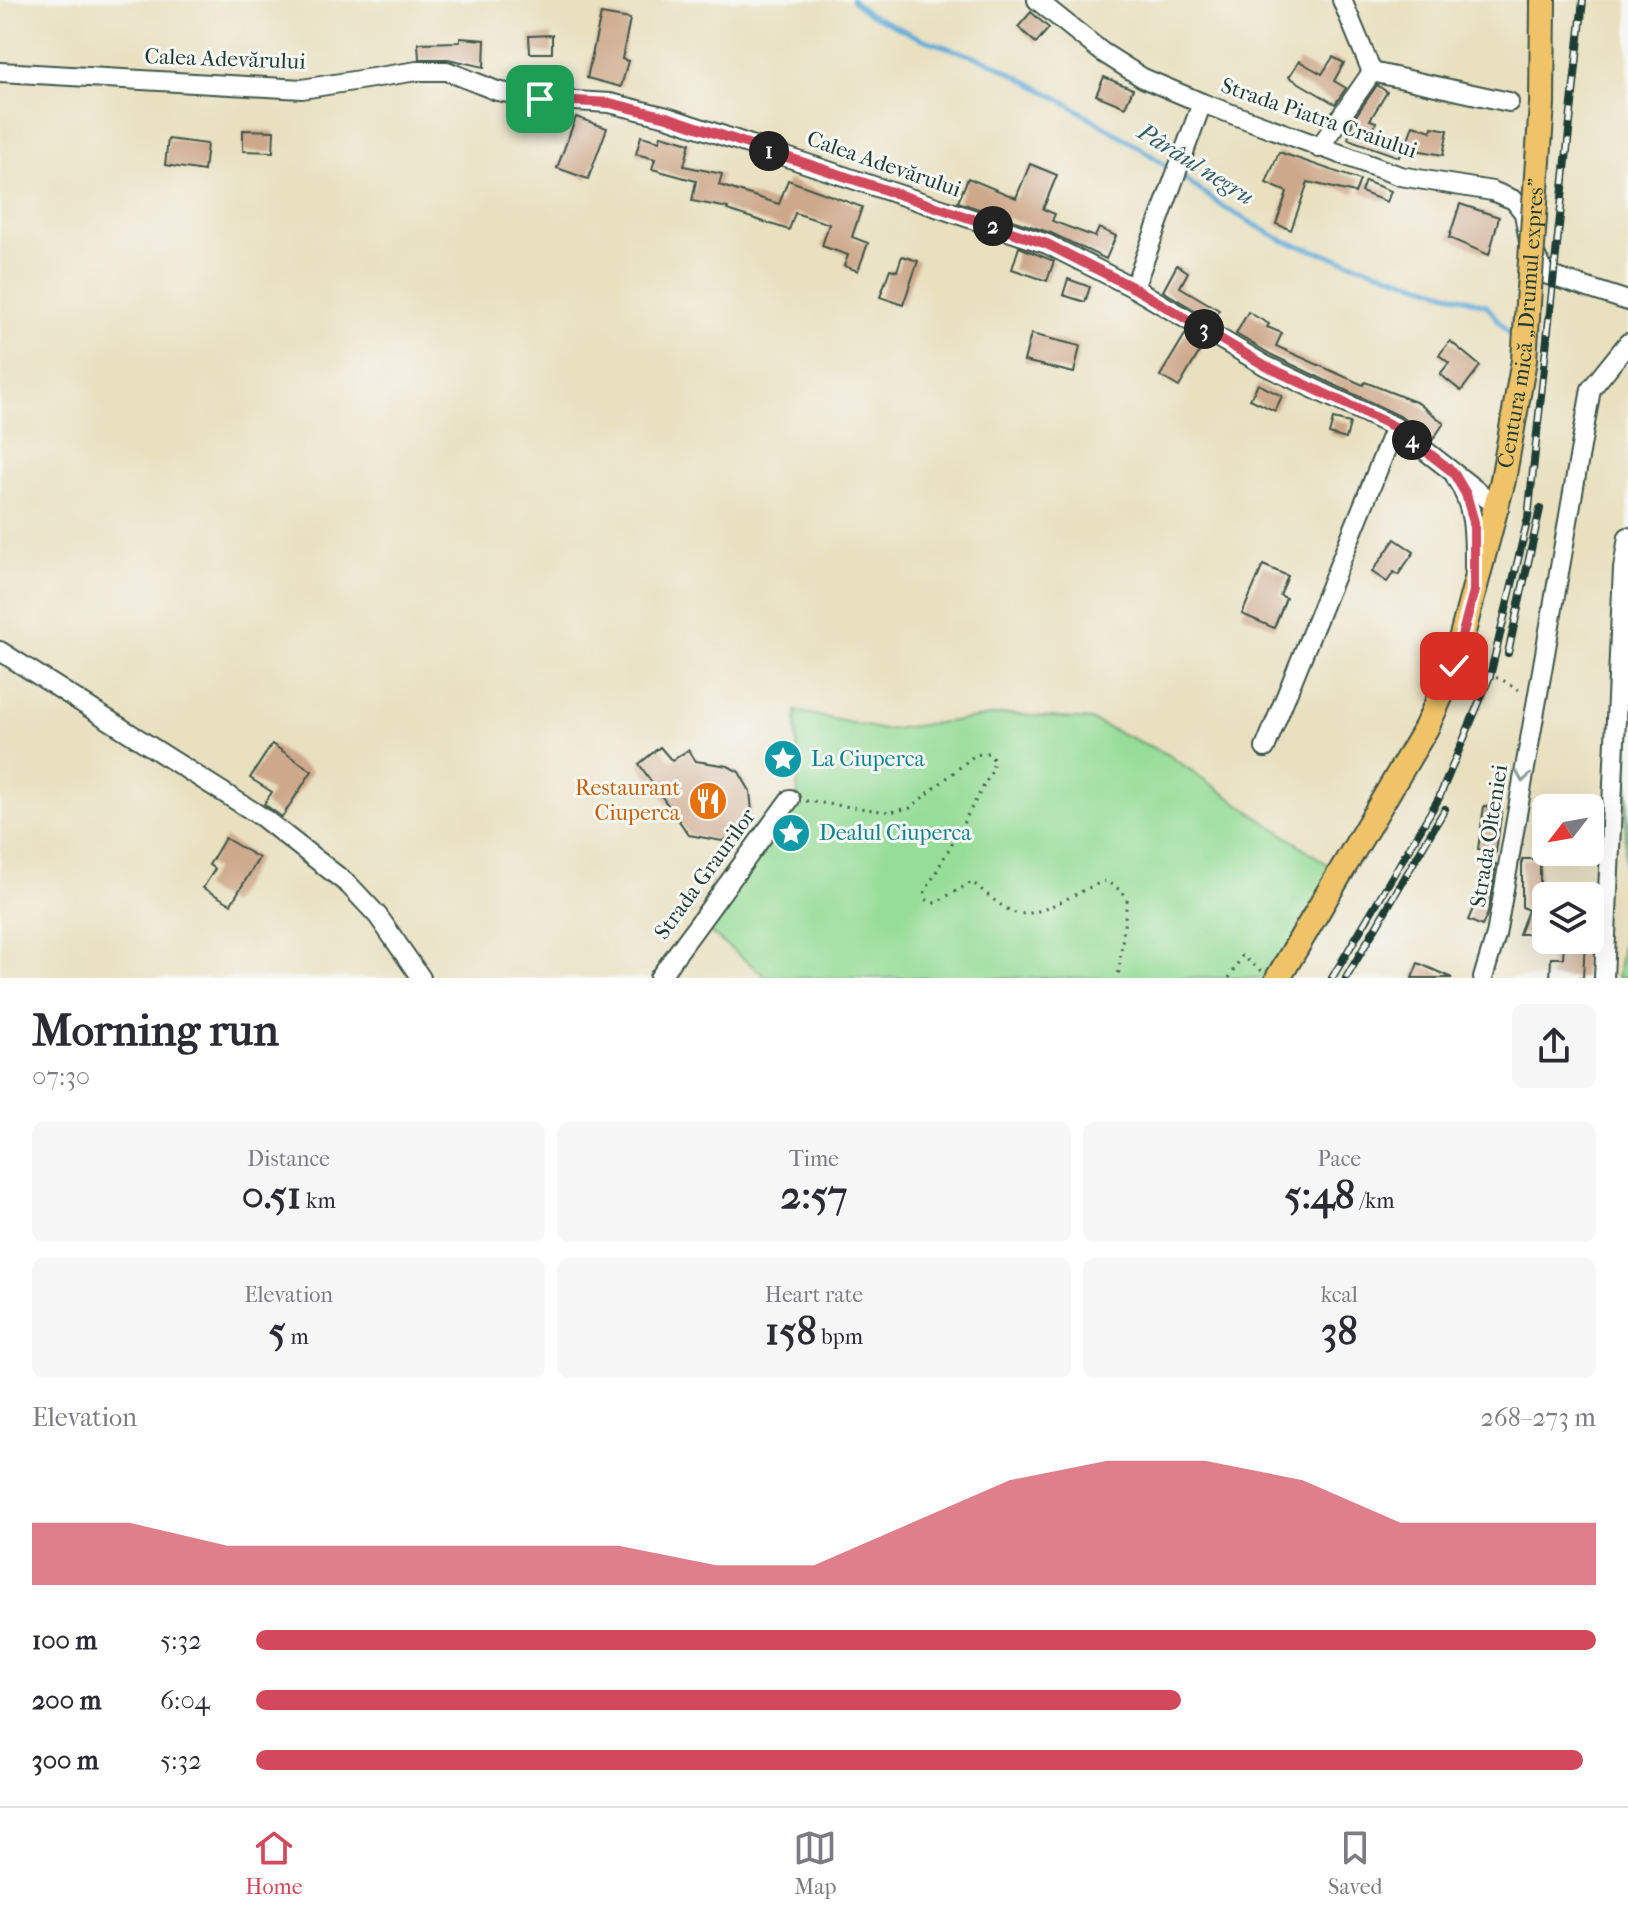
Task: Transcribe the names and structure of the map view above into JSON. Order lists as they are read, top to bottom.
{
  "streets": {
    "main road": ["Centura mică „Drumul expres”"],
    "street": [
      "Calea Adevărului",
      "Strada Piatra Craiului",
      "Strada Olteniei",
      "Strada Graurilor"
    ]
  },
  "crossings": [
    ["Calea Adevărului", "Centura mică „Drumul expres”"]
  ],
  "water": ["Pârâul negru"],
  "places": {
    "place": ["La Ciuperca", "Dealul Ciuperca"],
    "restaurant": ["Restaurant Ciuperca"]
  },
  "north": "bottom left",
  "page": {
    "pins": [
      "1",
      "2",
      "3",
      "4"
    ],
    "heading": ["Morning run", "07:30"],
    "stats": [
      ["Distance", "0.51 km"],
      ["Time", "2:57"],
      ["Pace", "5:48 /km"],
      ["Elevation", "5 m"],
      ["Heart rate", "158 bpm"],
      ["kcal", "38"]
    ],
    "chart": ["Elevation", "268–273 m"],
    "list": [
      {
        "name": "100 m",
        "note": "5:32"
      },
      {
        "name": "200 m",
        "note": "6:04"
      },
      {
        "name": "300 m",
        "note": "5:32"
      }
    ],
    "tabs": ["Home", "Map", "Saved"]
  }
}
